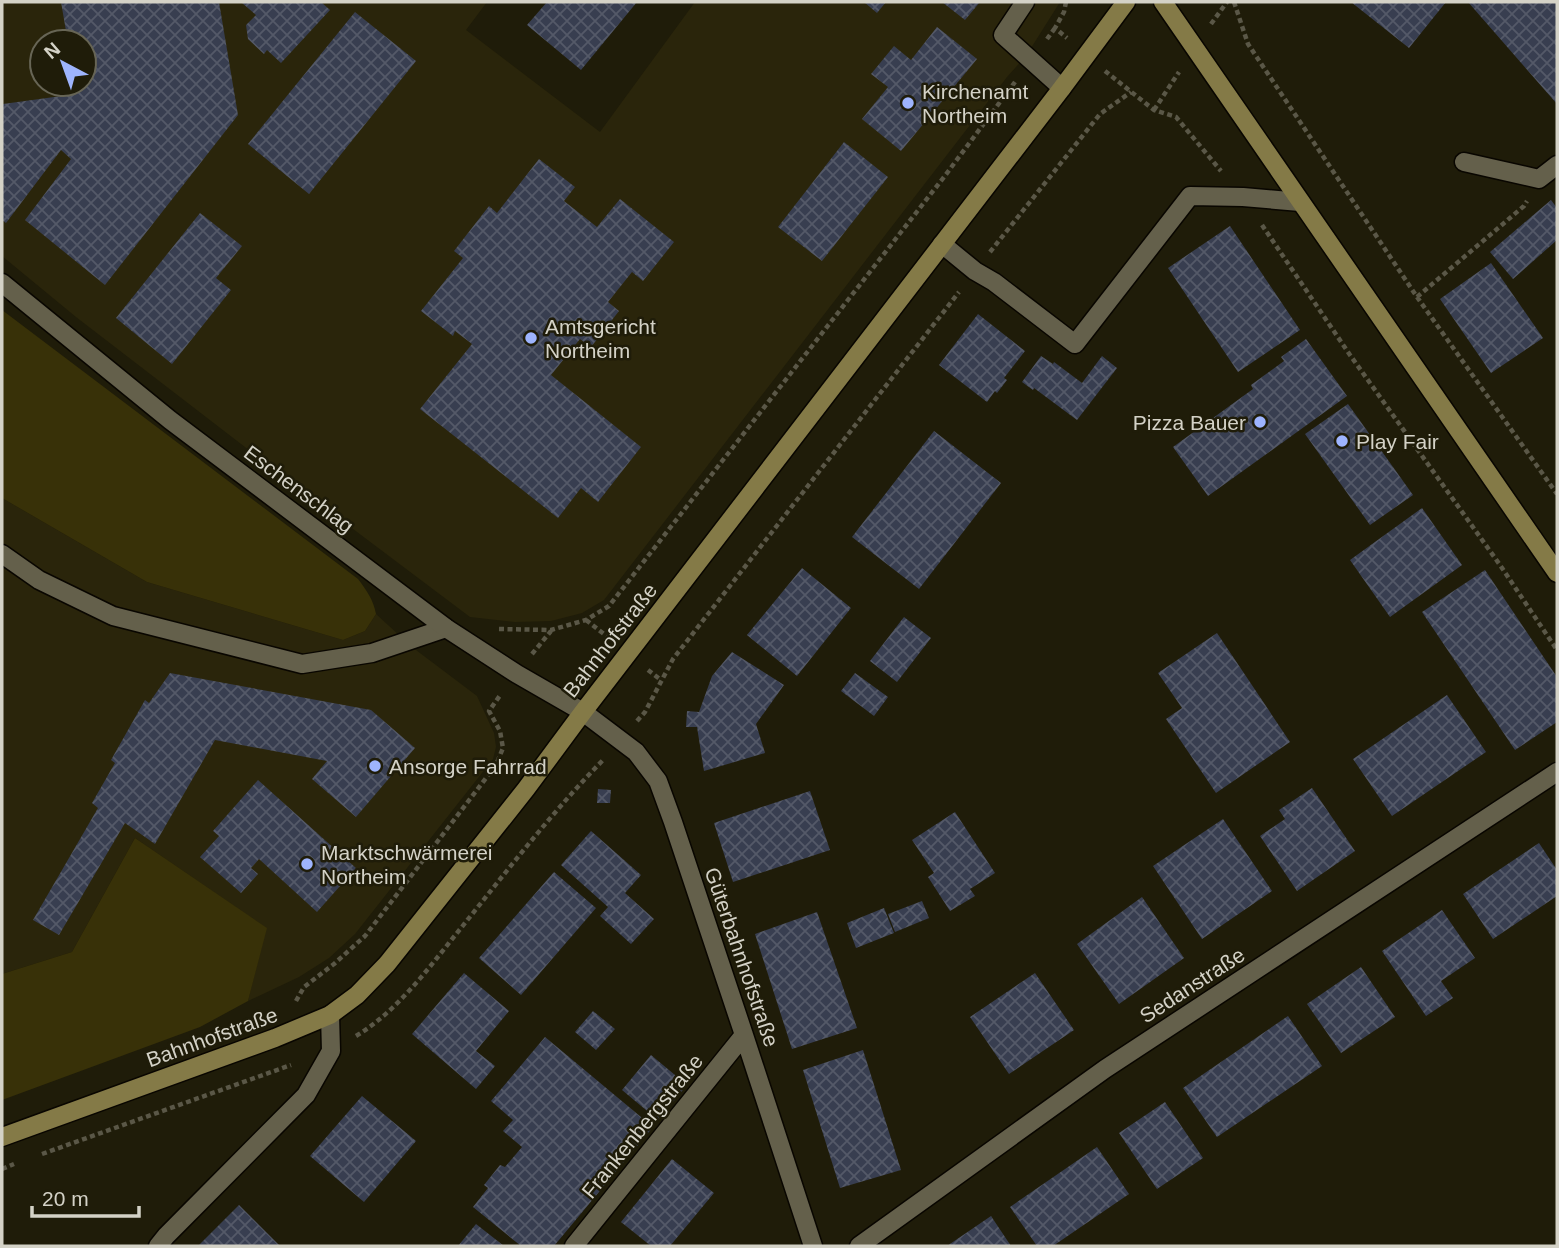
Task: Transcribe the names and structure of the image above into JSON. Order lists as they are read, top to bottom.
{
  "streets": {
    "main road": ["Bahnhofstraße"],
    "street": [
      "Eschenschlag",
      "Güterbahnhofstraße",
      "Sedanstraße",
      "Frankenbergstraße"
    ]
  },
  "crossings": [
    ["Eschenschlag", "Bahnhofstraße"],
    ["Eschenschlag", "Güterbahnhofstraße"],
    ["Bahnhofstraße", "Güterbahnhofstraße"],
    ["Güterbahnhofstraße", "Frankenbergstraße"]
  ],
  "places": [
    "Kirchenamt Northeim",
    "Amtsgericht Northeim",
    "Pizza Bauer",
    "Play Fair",
    "Ansorge Fahrrad",
    "Marktschwärmerei Northeim"
  ],
  "scale_bar": "20 m",
  "north": "top left"
}
